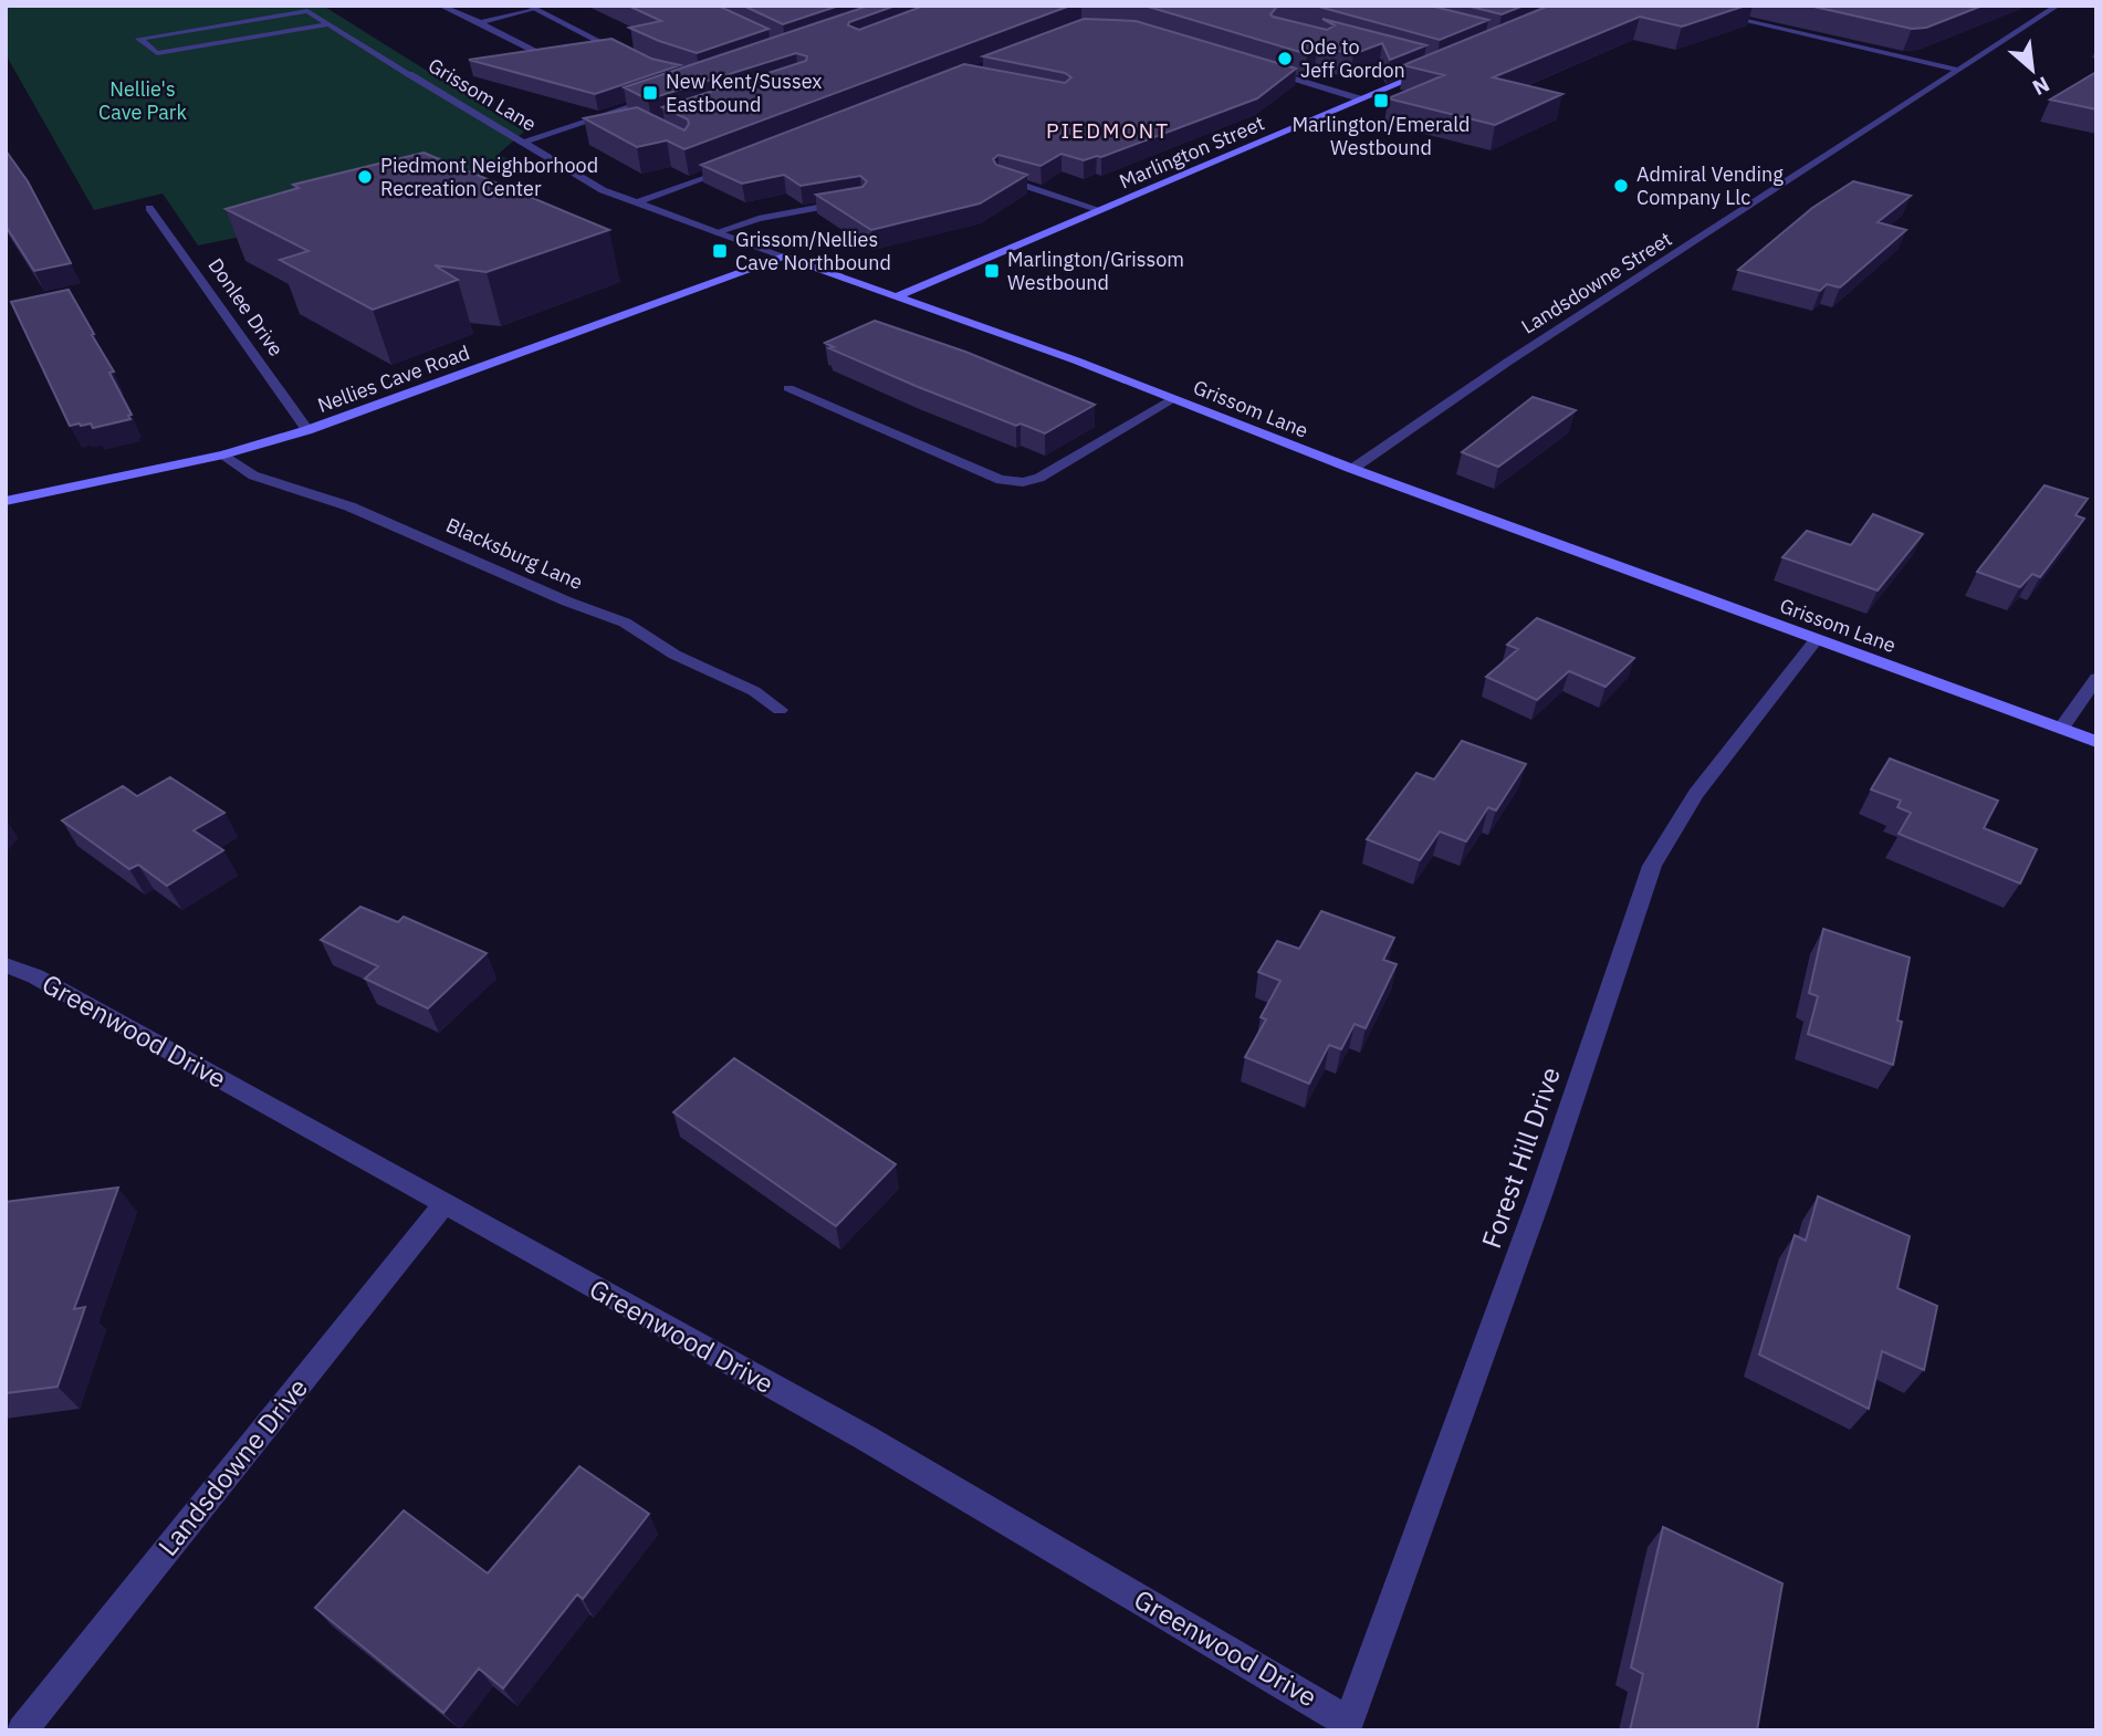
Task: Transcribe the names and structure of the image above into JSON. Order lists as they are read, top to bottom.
{
  "streets": {
    "street": [
      "Grissom Lane",
      "Marlington Street",
      "Landsdowne Street",
      "Donlee Drive",
      "Nellies Cave Road",
      "Blacksburg Lane",
      "Greenwood Drive",
      "Forest Hill Drive",
      "Landsdowne Drive"
    ]
  },
  "crossings": [
    ["Grissom Lane", "Marlington Street"],
    ["Grissom Lane", "Landsdowne Street"],
    ["Grissom Lane", "Nellies Cave Road"],
    ["Grissom Lane", "Forest Hill Drive"],
    ["Donlee Drive", "Nellies Cave Road"],
    ["Nellies Cave Road", "Blacksburg Lane"],
    ["Greenwood Drive", "Forest Hill Drive"],
    ["Greenwood Drive", "Landsdowne Drive"]
  ],
  "districts": ["PIEDMONT"],
  "parks": ["Nellie's Cave Park"],
  "places": {
    "other": ["Ode to Jeff Gordon", "Piedmont Neighborhood Recreation Center", "Admiral Vending Company Llc"],
    "transit": [
      "New Kent/Sussex Eastbound",
      "Marlington/Emerald Westbound",
      "Grissom/Nellies Cave Northbound",
      "Marlington/Grissom Westbound"
    ]
  },
  "north": "bottom right"
}
